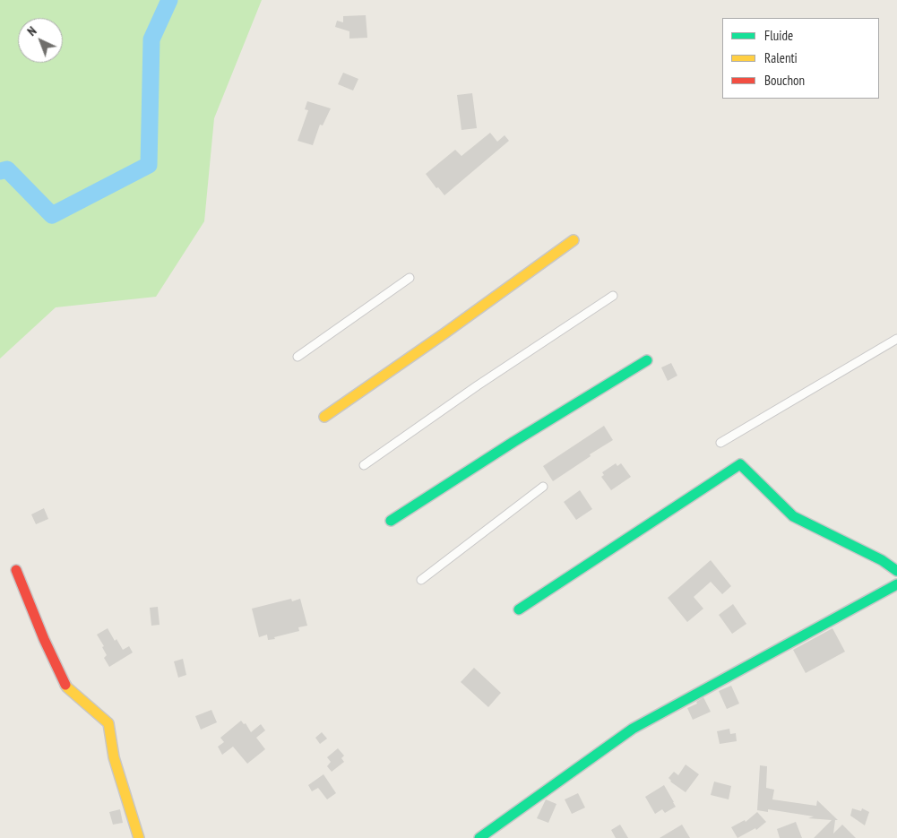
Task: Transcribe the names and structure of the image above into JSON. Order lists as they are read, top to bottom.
{
  "legend": ["Fluide", "Ralenti", "Bouchon"],
  "north": "top left"
}
